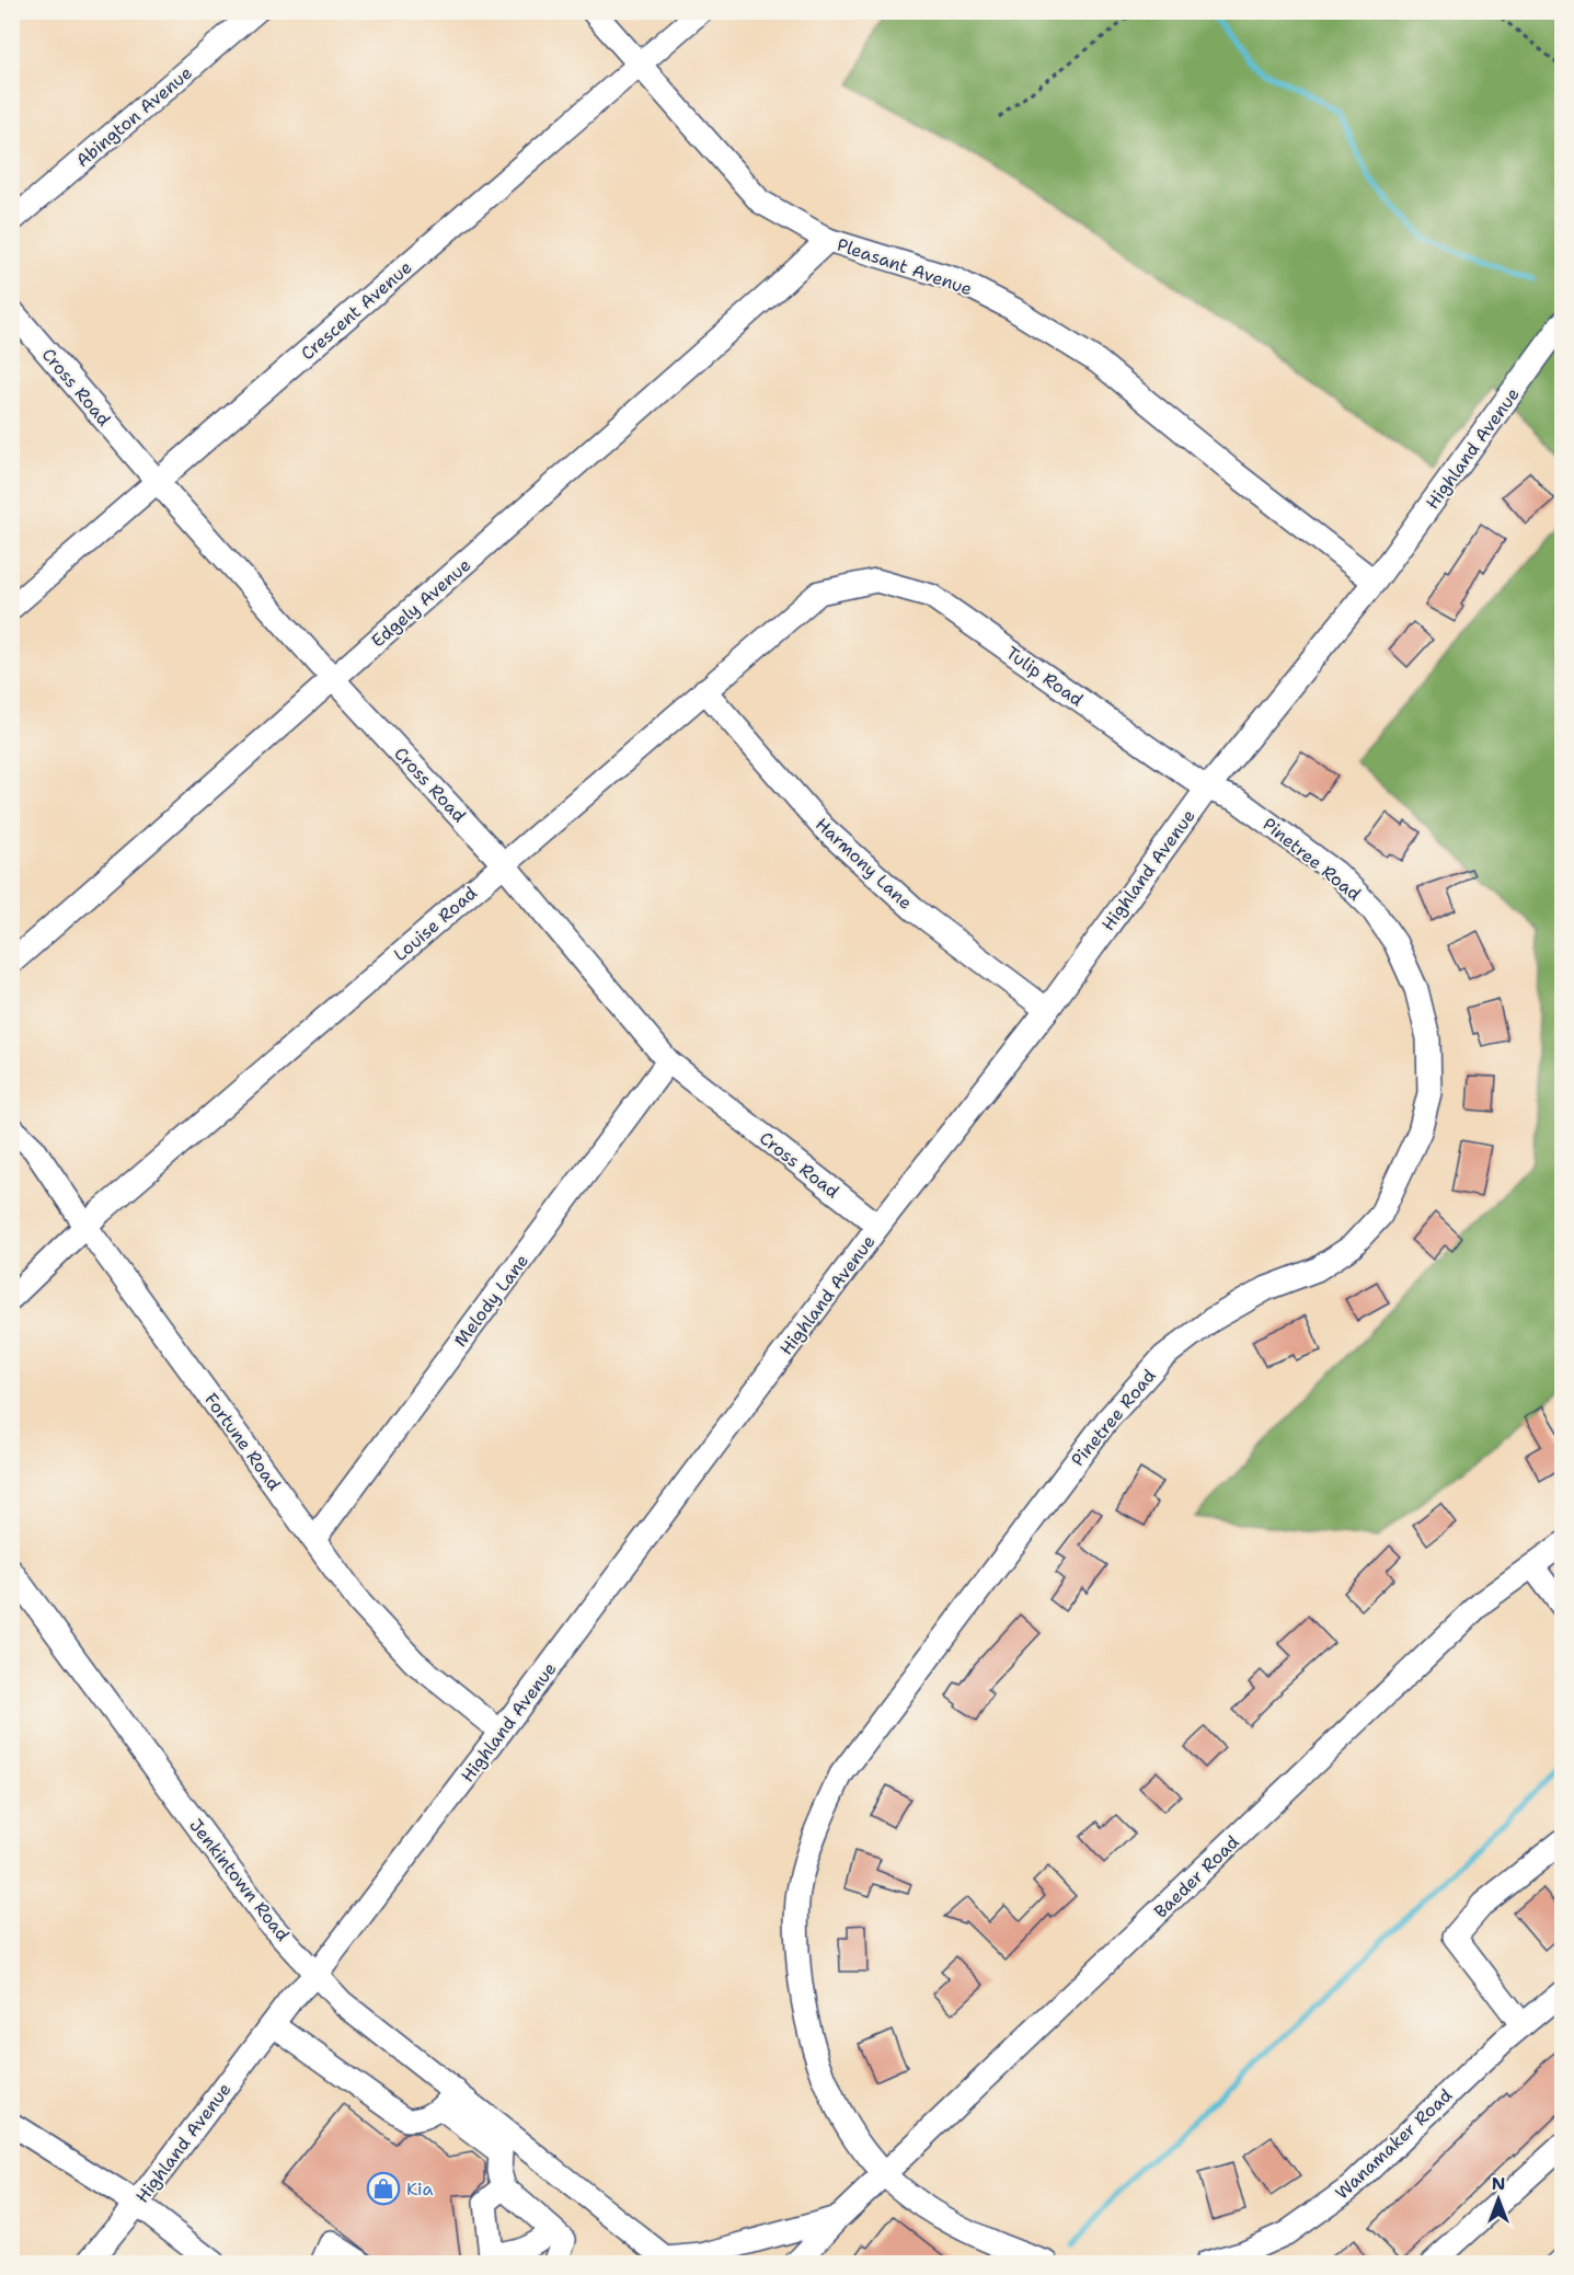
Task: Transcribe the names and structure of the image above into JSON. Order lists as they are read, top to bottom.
{
  "streets": {
    "street": [
      "Abington Avenue",
      "Pleasant Avenue",
      "Crescent Avenue",
      "Cross Road",
      "Highland Avenue",
      "Edgely Avenue",
      "Tulip Road",
      "Pinetree Road",
      "Harmony Lane",
      "Louise Road",
      "Melody Lane",
      "Fortune Road",
      "Baeder Road",
      "Jenkintown Road",
      "Wanamaker Road"
    ]
  },
  "crossings": [
    ["Pleasant Avenue", "Crescent Avenue"],
    ["Pleasant Avenue", "Highland Avenue"],
    ["Pleasant Avenue", "Edgely Avenue"],
    ["Crescent Avenue", "Cross Road"],
    ["Cross Road", "Highland Avenue"],
    ["Cross Road", "Edgely Avenue"],
    ["Cross Road", "Louise Road"],
    ["Cross Road", "Melody Lane"],
    ["Highland Avenue", "Tulip Road"],
    ["Highland Avenue", "Pinetree Road"],
    ["Highland Avenue", "Harmony Lane"],
    ["Highland Avenue", "Fortune Road"],
    ["Highland Avenue", "Jenkintown Road"],
    ["Tulip Road", "Pinetree Road"],
    ["Tulip Road", "Louise Road"],
    ["Pinetree Road", "Baeder Road"],
    ["Harmony Lane", "Louise Road"],
    ["Louise Road", "Fortune Road"],
    ["Melody Lane", "Fortune Road"],
    ["Baeder Road", "Jenkintown Road"]
  ],
  "places": {
    "shop": ["Kia"]
  },
  "north": "top"
}
